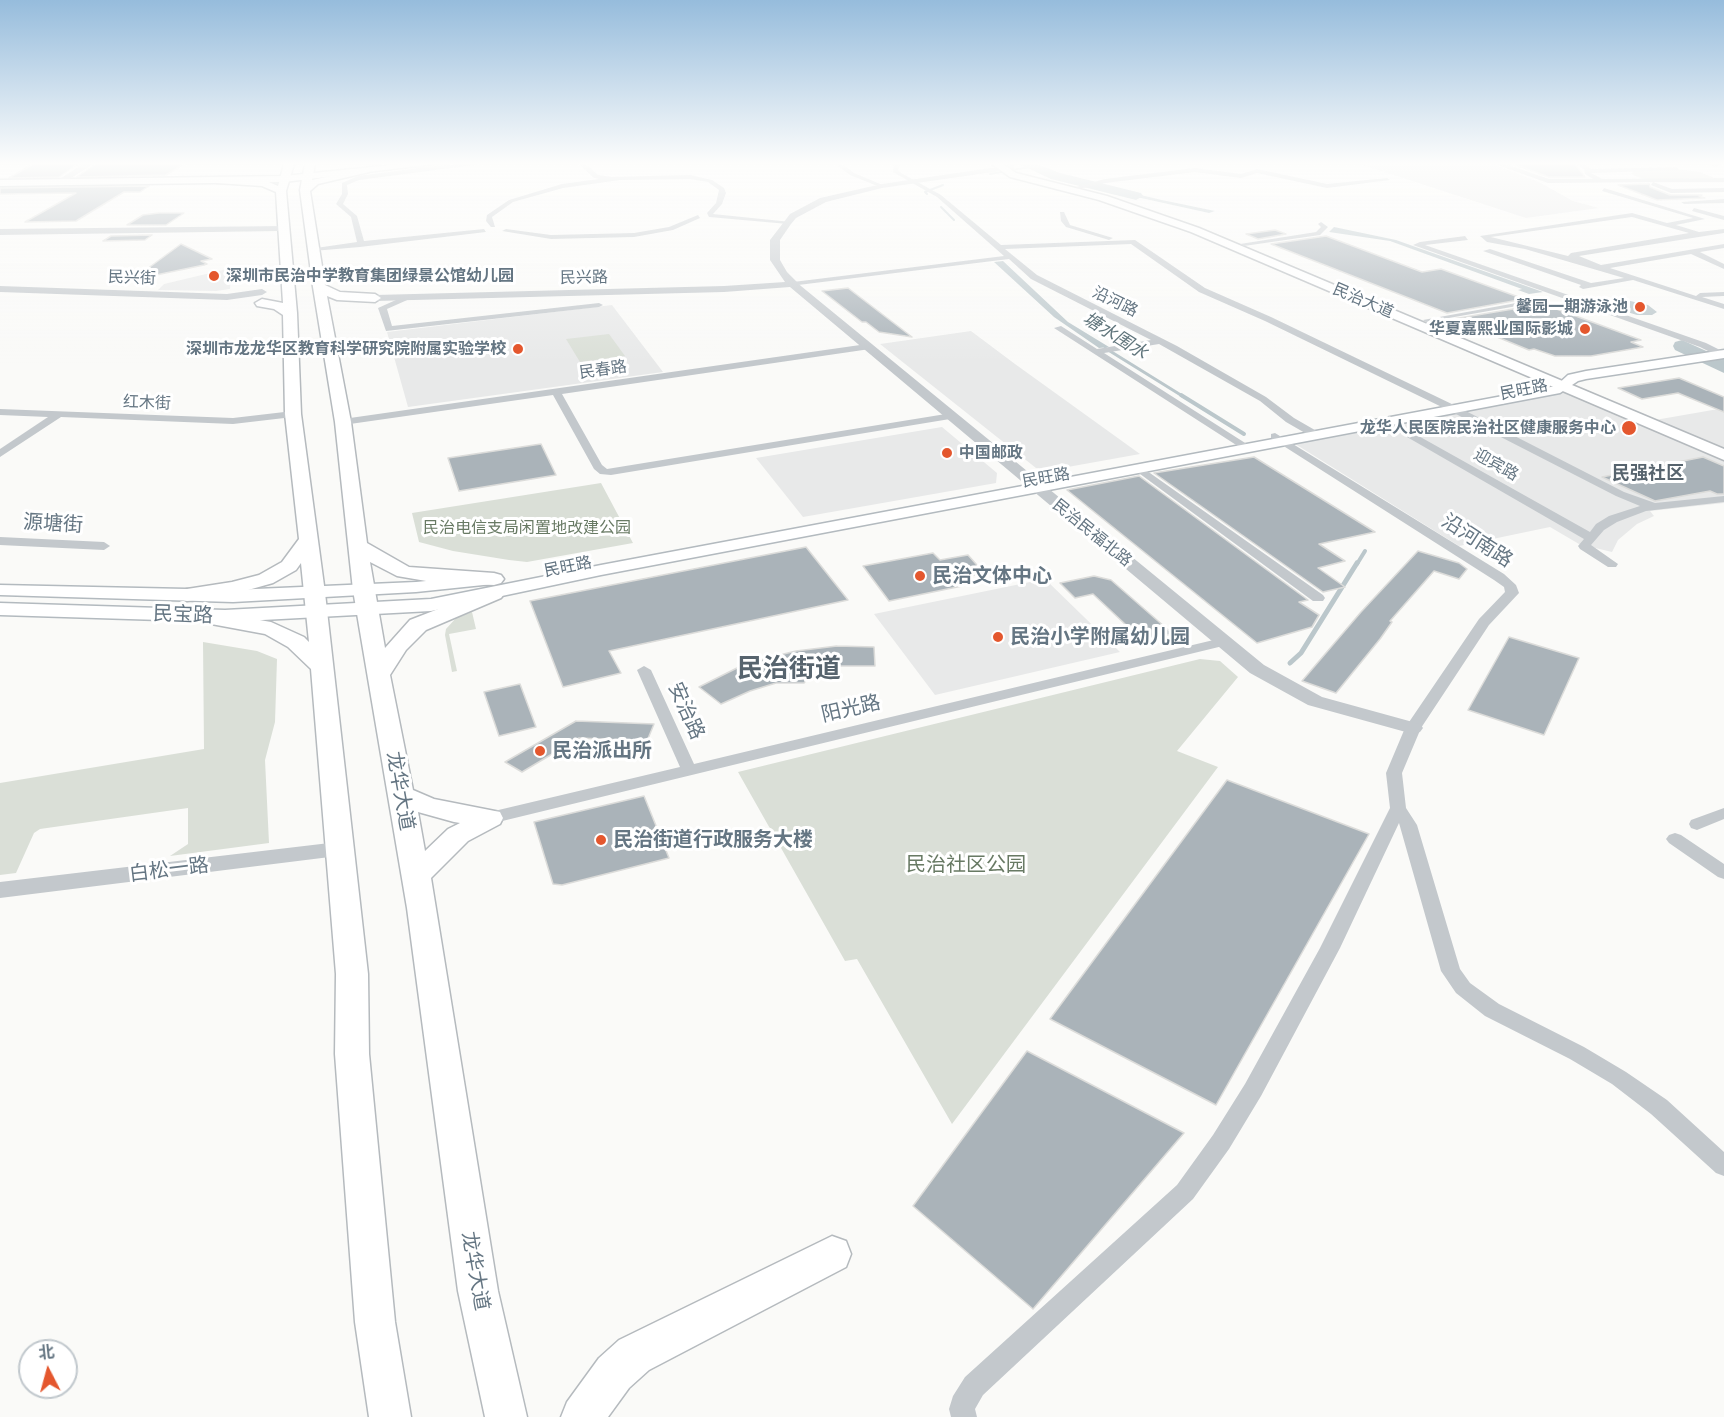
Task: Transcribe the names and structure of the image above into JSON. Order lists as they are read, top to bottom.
{
  "streets": {
    "main road": [
      "民治大道",
      "民旺路",
      "民宝路",
      "龙华大道"
    ],
    "street": [
      "民兴街",
      "民兴路",
      "沿河路",
      "民春路",
      "红木街",
      "迎宾路",
      "源塘街",
      "民治民福北路",
      "沿河南路",
      "阳光路",
      "安治路",
      "白松一路"
    ]
  },
  "crossings": [
    ["民兴路", "民治民福北路"],
    ["民治大道", "民旺路"],
    ["沿河路", "民旺路"],
    ["民春路", "民治民福北路"],
    ["民春路", "龙华大道"],
    ["民旺路", "迎宾路"],
    ["民旺路", "民治民福北路"],
    ["民旺路", "沿河南路"],
    ["民旺路", "民宝路"],
    ["民旺路", "龙华大道"],
    ["民治民福北路", "沿河南路"],
    ["民治民福北路", "阳光路"],
    ["民宝路", "龙华大道"],
    ["阳光路", "安治路"]
  ],
  "districts": ["民强社区", "民治街道"],
  "water": ["塘水围水"],
  "parks": ["民治电信支局闲置地改建公园", "民治社区公园"],
  "places": [
    "深圳市民治中学教育集团绿景公馆幼儿园",
    "馨园一期游泳池",
    "华夏嘉熙业国际影城",
    "深圳市龙龙华区教育科学研究院附属实验学校",
    "龙华人民医院民治社区健康服务中心",
    "中国邮政",
    "民治文体中心",
    "民治小学附属幼儿园",
    "民治派出所",
    "民治街道行政服务大楼"
  ],
  "north": "top"
}
